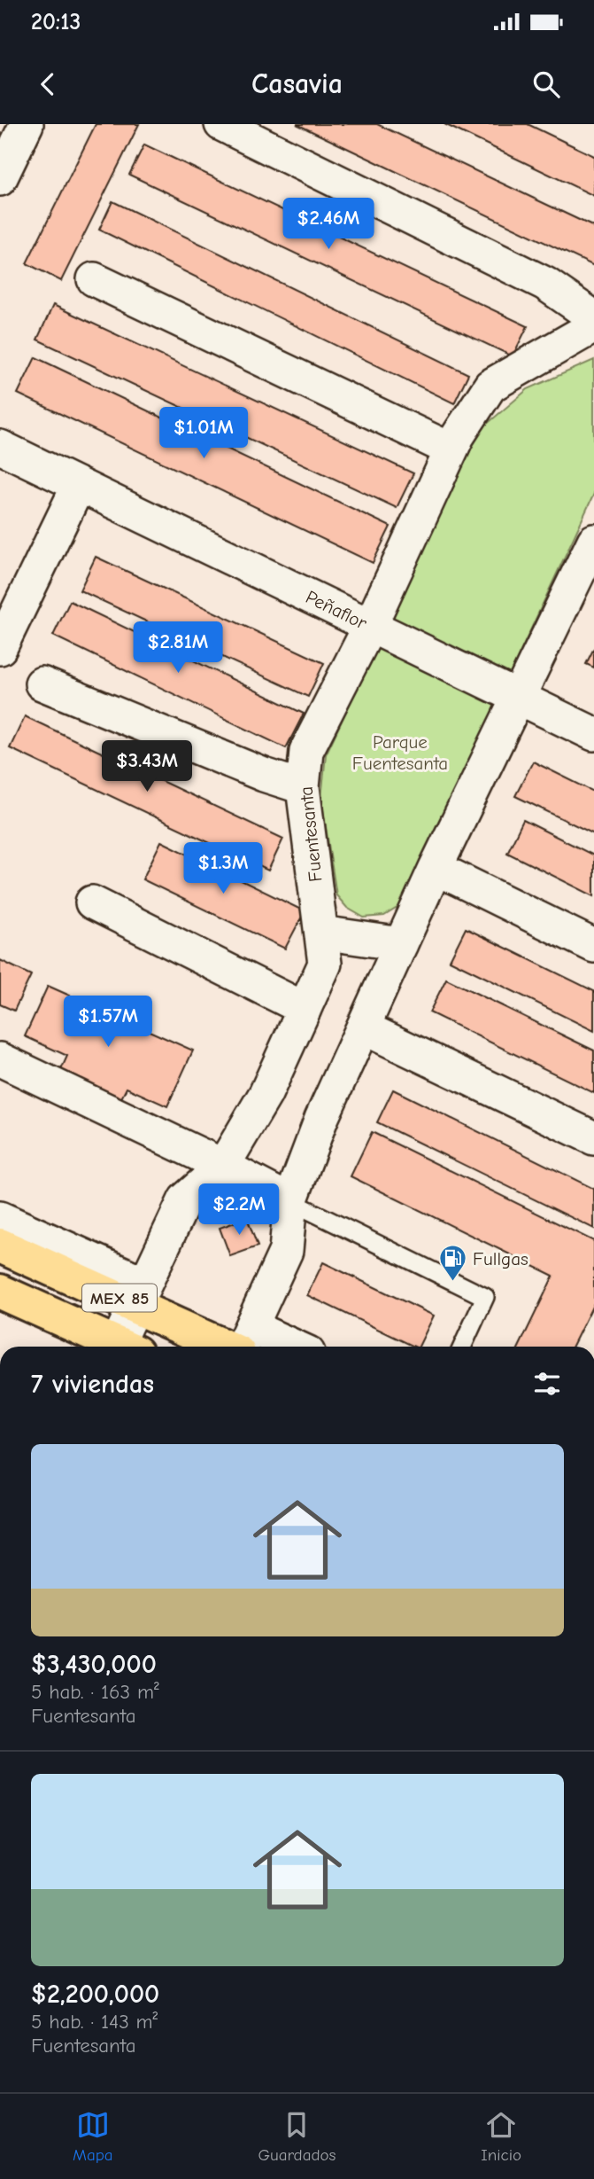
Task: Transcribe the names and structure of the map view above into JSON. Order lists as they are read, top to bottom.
{
  "streets": {
    "main road": ["MEX 85"],
    "street": ["Peñaflor", "Fuentesanta"]
  },
  "crossings": [
    ["Peñaflor", "Fuentesanta"],
    ["Fuentesanta", "MEX 85"]
  ],
  "parks": ["Parque Fuentesanta"],
  "places": {
    "fuel station": ["Fullgas"]
  },
  "page": {
    "status": "20:13",
    "header": "Casavia",
    "price": [
      "$2.46M",
      "$1.01M",
      "$2.81M",
      "$3.43M",
      "$1.3M",
      "$1.57M",
      "$2.2M"
    ],
    "heading": "7 viviendas",
    "list": [
      {
        "name": "$3,430,000",
        "note": "5 hab. · 163 m² · Fuentesanta"
      },
      {
        "name": "$2,200,000",
        "note": "5 hab. · 143 m² · Fuentesanta"
      }
    ],
    "tabs": ["Mapa", "Guardados", "Inicio"]
  }
}
